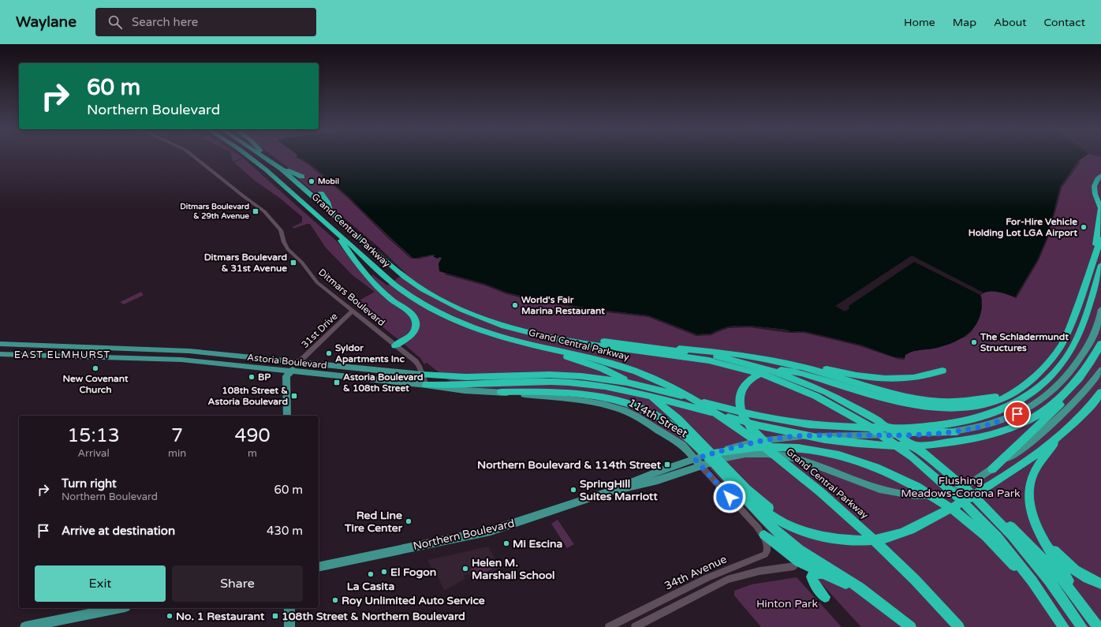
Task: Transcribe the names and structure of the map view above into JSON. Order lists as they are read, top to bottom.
{
  "streets": {
    "highway": ["Grand Central Parkway"],
    "main road": ["Astoria Boulevard", "114th Street", "Northern Boulevard"],
    "street": ["Ditmars Boulevard", "31st Drive", "34th Avenue"]
  },
  "crossings": [
    ["Ditmars Boulevard", "31st Drive"],
    ["Ditmars Boulevard", "Astoria Boulevard"],
    ["31st Drive", "Astoria Boulevard"],
    ["Astoria Boulevard", "114th Street"],
    ["114th Street", "Northern Boulevard"],
    ["114th Street", "34th Avenue"]
  ],
  "districts": ["EAST ELMHURST"],
  "parks": ["Flushing Meadows-Corona Park", "Hinton Park"],
  "places": {
    "other": [
      "Mobil",
      "For-Hire Vehicle Holding Lot LGA Airport",
      "World's Fair Marina Restaurant",
      "The Schladermundt Structures",
      "Syldor Apartments Inc",
      "New Covenant Church",
      "BP",
      "SpringHill Suites Marriott",
      "Red Line Tire Center",
      "Mi Escina",
      "Helen M. Marshall School",
      "El Fogon",
      "La Casita",
      "Roy Unlimited Auto Service",
      "No. 1 Restaurant"
    ],
    "transit": [
      "Ditmars Boulevard & 29th Avenue",
      "Ditmars Boulevard & 31st Avenue",
      "Astoria Boulevard & 108th Street",
      "108th Street & Astoria Boulevard",
      "Northern Boulevard & 114th Street",
      "108th Street & Northern Boulevard"
    ]
  },
  "page": {
    "header": "Waylane",
    "search": "Search here",
    "nav": [
      "Home",
      "Map",
      "About",
      "Contact"
    ],
    "turn": ["60 m", "Northern Boulevard"],
    "eta": [
      "15:13",
      "Arrival",
      "7",
      "min",
      "490",
      "m"
    ],
    "list": [
      {
        "name": "Turn right",
        "note": "Northern Boulevard",
        "value": "60 m"
      },
      {
        "name": "Arrive at destination",
        "value": "430 m"
      }
    ],
    "buttons": ["Exit", "Share"]
  }
}
